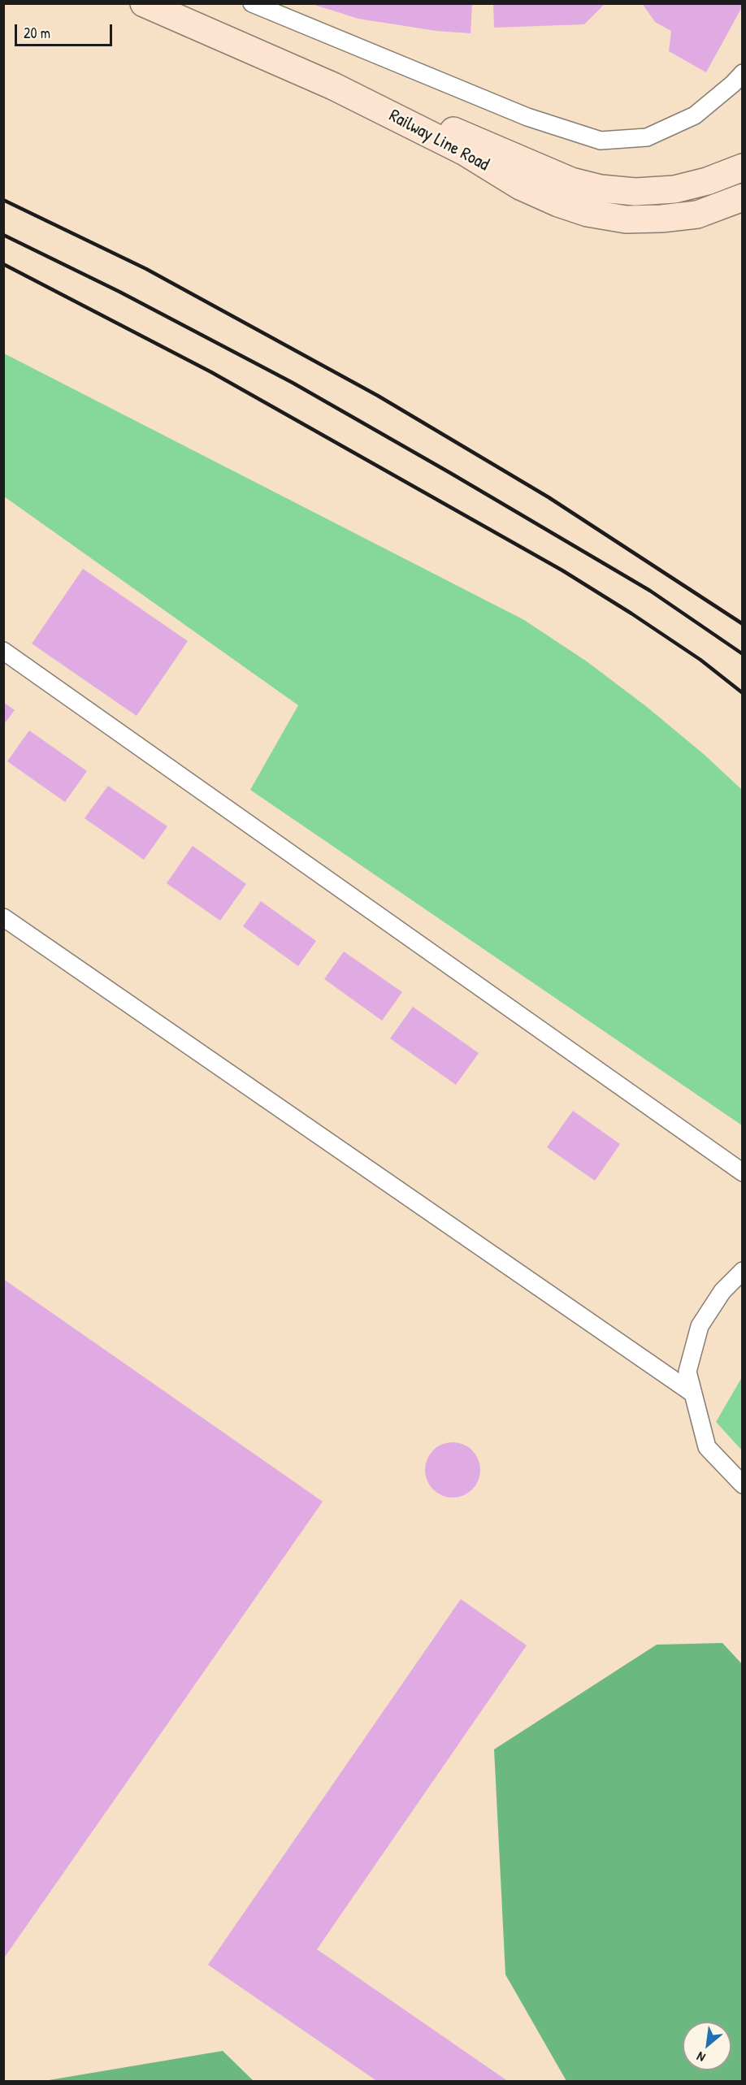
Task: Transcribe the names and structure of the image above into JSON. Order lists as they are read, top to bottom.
{
  "streets": {
    "main road": ["Railway Line Road"]
  },
  "scale_bar": "20 m",
  "north": "bottom left"
}
